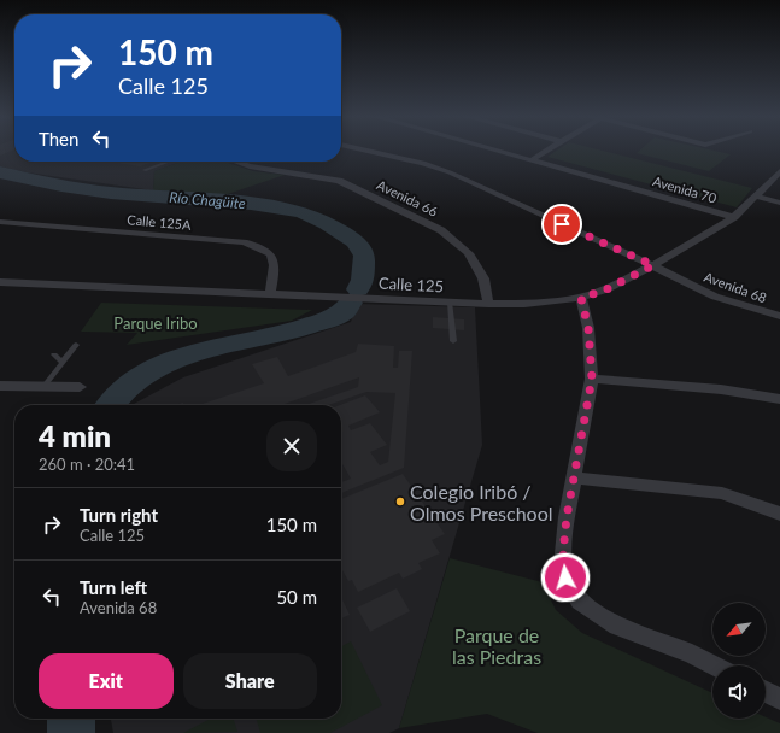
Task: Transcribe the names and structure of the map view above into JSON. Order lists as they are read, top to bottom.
{
  "streets": {
    "street": [
      "Avenida 70",
      "Avenida 66",
      "Calle 125A",
      "Calle 125",
      "Avenida 68"
    ]
  },
  "crossings": [
    ["Avenida 70", "Calle 125"],
    ["Avenida 66", "Calle 125"],
    ["Calle 125A", "Calle 125"],
    ["Calle 125", "Avenida 68"]
  ],
  "water": ["Río Chagüite"],
  "parks": ["Parque Iribo", "Parque de las Piedras"],
  "places": ["Colegio Iribó / Olmos Preschool"],
  "north": "bottom left",
  "page": {
    "turn": ["150 m", "Calle 125"],
    "then": "Then",
    "heading": ["4 min", "260 m · 20:41"],
    "list": [
      {
        "name": "Turn right",
        "note": "Calle 125",
        "value": "150 m"
      },
      {
        "name": "Turn left",
        "note": "Avenida 68",
        "value": "50 m"
      }
    ],
    "buttons": ["Exit", "Share"]
  }
}
